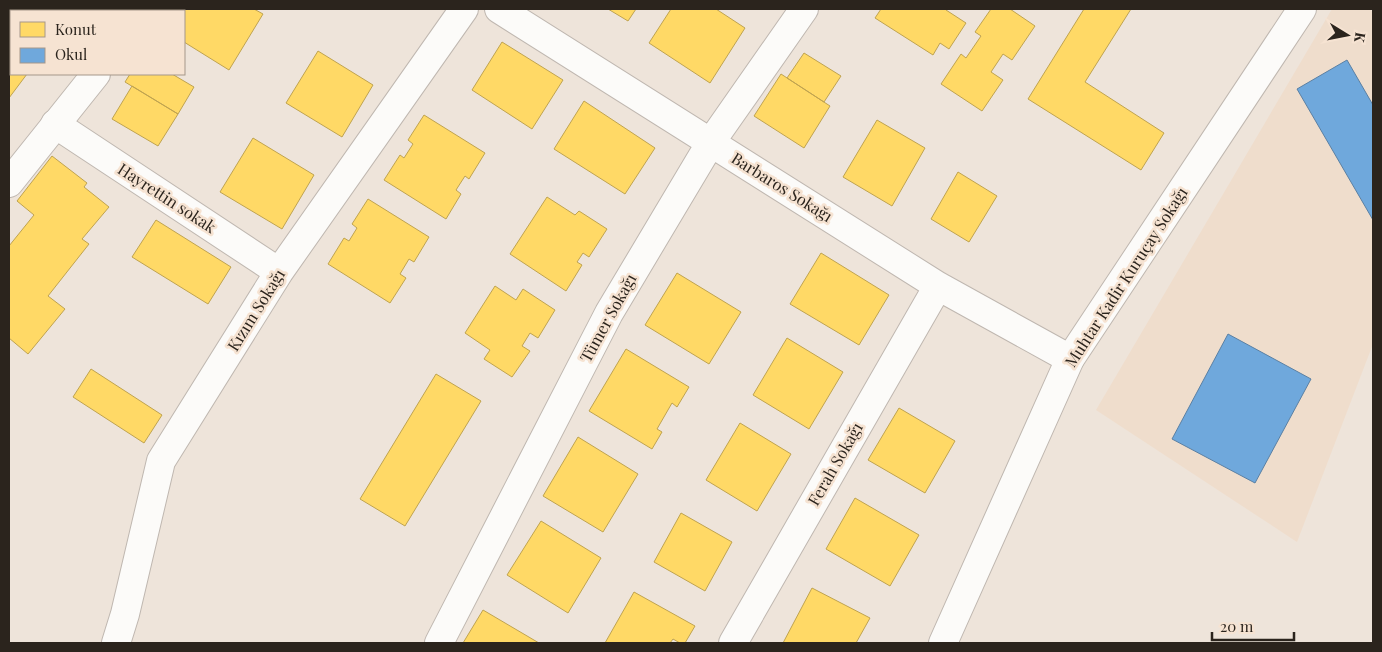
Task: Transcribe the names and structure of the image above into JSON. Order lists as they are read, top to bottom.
{
  "streets": {
    "street": [
      "Barbaros Sokağı",
      "Hayrettin sokak",
      "Muhtar Kadir Kuruçay Sokağı",
      "Kızım Sokağı",
      "Tümer Sokağı",
      "Ferah Sokağı"
    ]
  },
  "crossings": [
    ["Barbaros Sokağı", "Muhtar Kadir Kuruçay Sokağı"],
    ["Barbaros Sokağı", "Tümer Sokağı"],
    ["Barbaros Sokağı", "Ferah Sokağı"],
    ["Hayrettin sokak", "Kızım Sokağı"]
  ],
  "legend": ["Konut", "Okul"],
  "scale_bar": "20 m",
  "north": "right"
}
